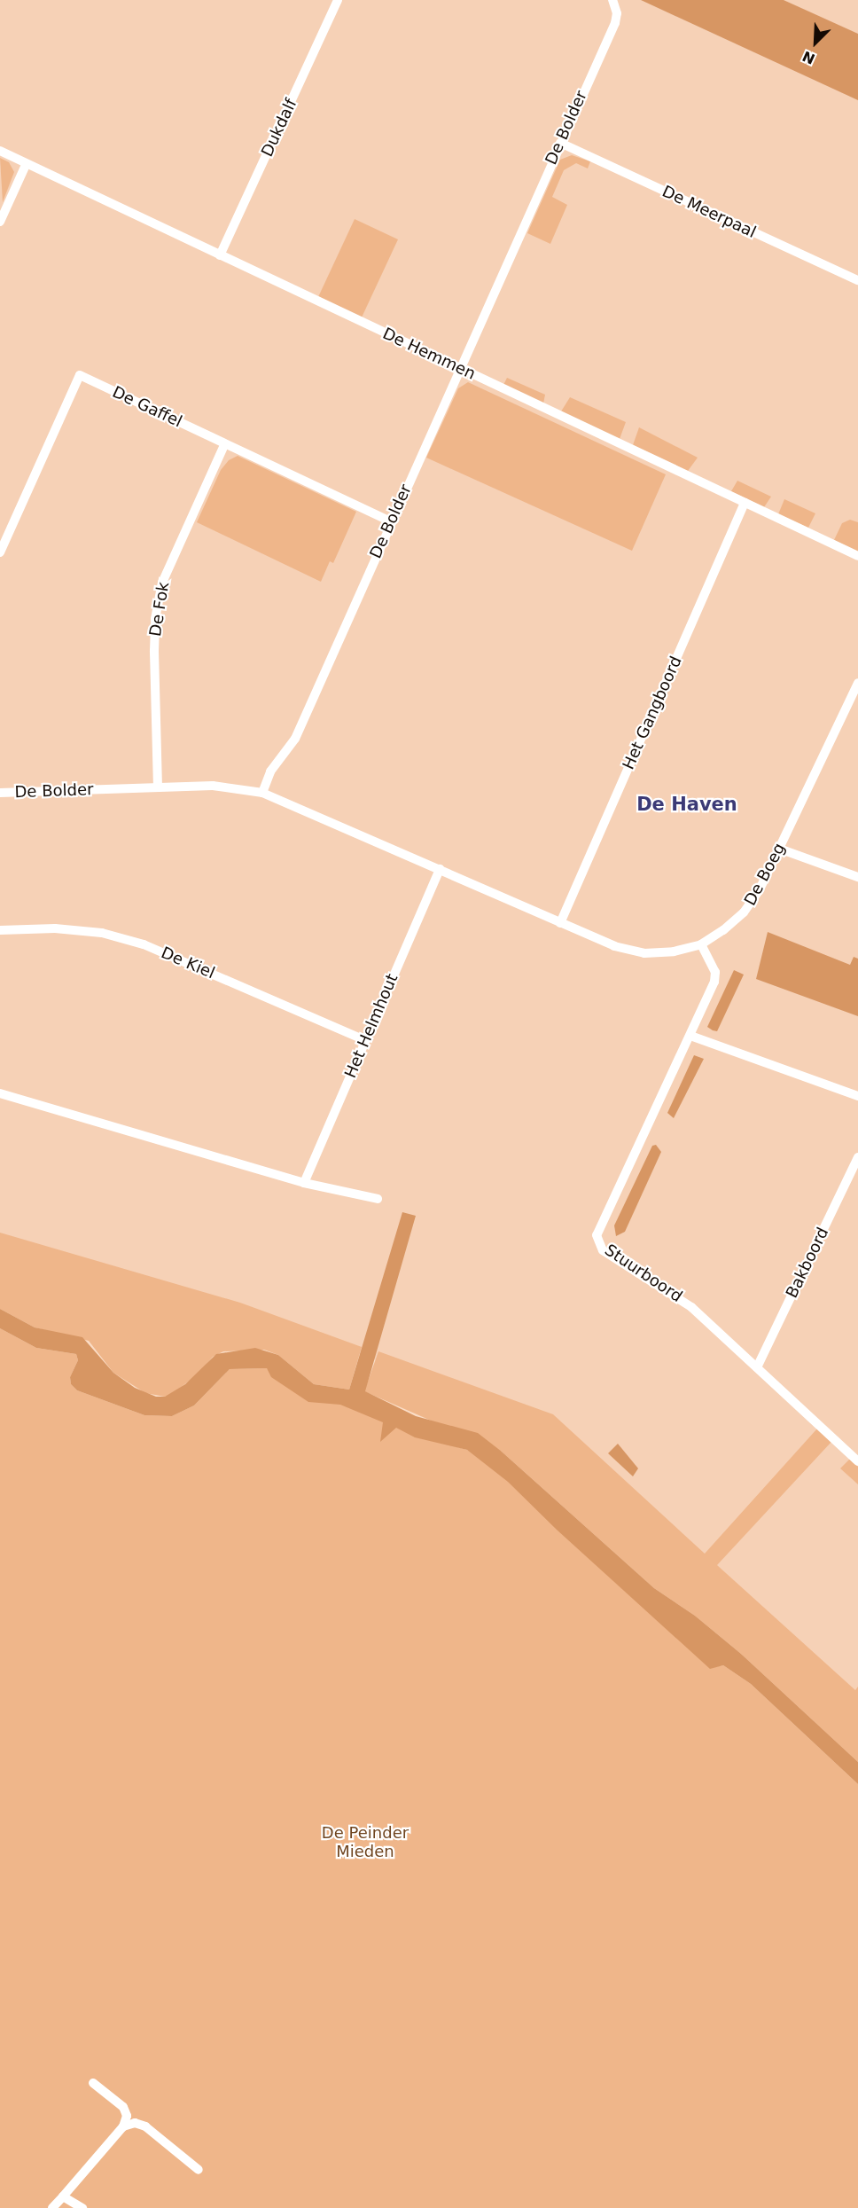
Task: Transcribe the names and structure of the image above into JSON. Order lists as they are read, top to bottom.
{
  "streets": {
    "street": [
      "Dukdalf",
      "De Bolder",
      "De Meerpaal",
      "De Hemmen",
      "De Gaffel",
      "De Fok",
      "Het Gangboord",
      "De Boeg",
      "De Kiel",
      "Het Helmhout",
      "Bakboord",
      "Stuurboord"
    ]
  },
  "crossings": [
    ["Dukdalf", "De Hemmen"],
    ["De Bolder", "De Meerpaal"],
    ["De Bolder", "De Hemmen"],
    ["De Bolder", "De Gaffel"],
    ["De Bolder", "De Fok"],
    ["De Hemmen", "Het Gangboord"],
    ["De Gaffel", "De Fok"],
    ["Het Gangboord", "De Boeg"],
    ["De Boeg", "Stuurboord"],
    ["De Kiel", "Het Helmhout"],
    ["Bakboord", "Stuurboord"]
  ],
  "districts": ["De Haven"],
  "parks": ["De Peinder Mieden"],
  "north": "bottom left"
}
